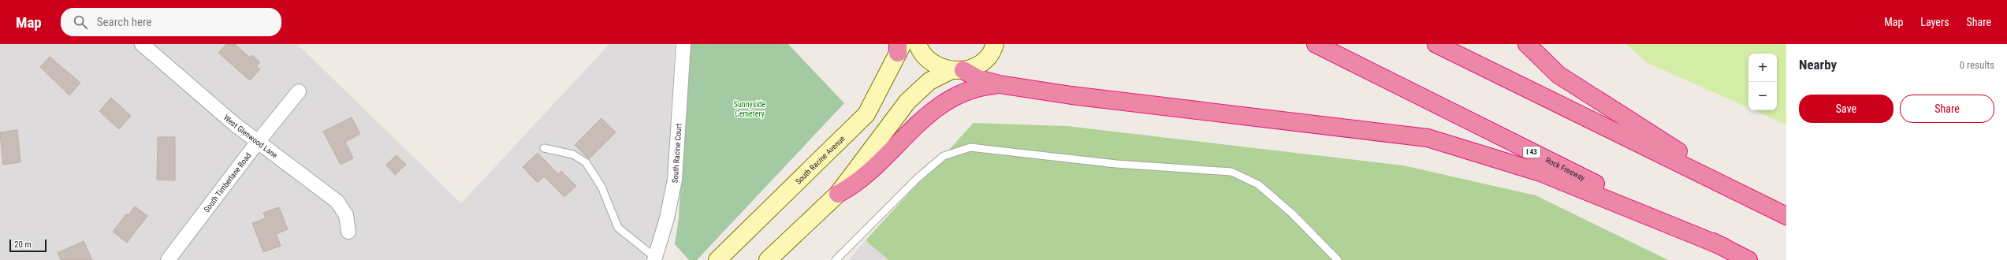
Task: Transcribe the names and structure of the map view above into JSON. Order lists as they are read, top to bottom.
{
  "streets": {
    "highway": ["I 43", "Rock Freeway"],
    "main road": ["South Racine Avenue"],
    "street": ["West Glenwood Lane", "South Racine Court", "South Timberlane Road"]
  },
  "crossings": [
    ["West Glenwood Lane", "South Timberlane Road"]
  ],
  "parks": ["Sunnyside Cemetery"],
  "scale_bar": "20 m",
  "page": {
    "header": "Map",
    "search": "Search here",
    "nav": ["Map", "Layers", "Share"],
    "heading": ["Nearby", "0 results"],
    "map_buttons": ["+", "−"],
    "buttons": ["Save", "Share"],
    "scale": "20 m"
  }
}
